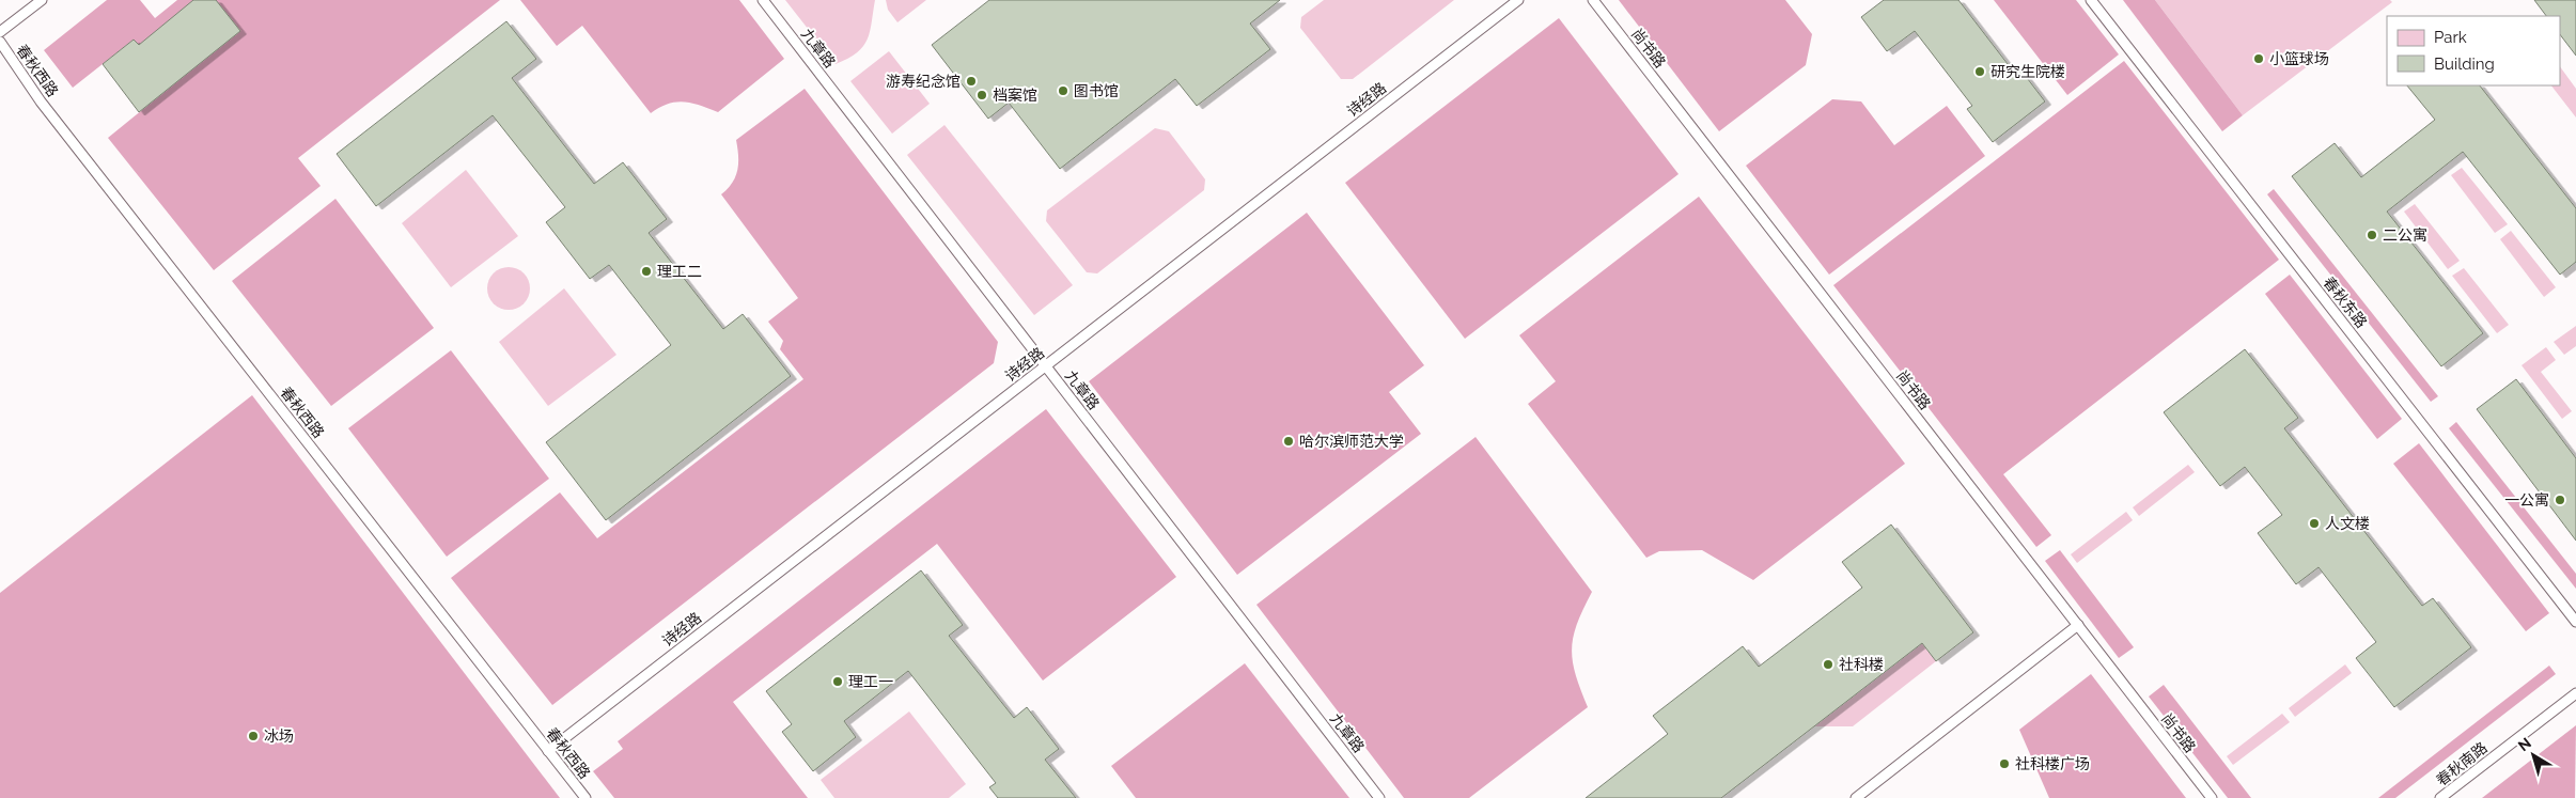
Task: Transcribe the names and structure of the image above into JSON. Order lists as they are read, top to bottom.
{
  "streets": {
    "lane": [
      "九章路",
      "尚书路",
      "春秋西路",
      "诗经路",
      "春秋东路",
      "春秋南路"
    ]
  },
  "crossings": [
    ["九章路", "诗经路"],
    ["春秋西路", "诗经路"]
  ],
  "places": [
    "小篮球场",
    "研究生院楼",
    "游寿纪念馆",
    "图书馆",
    "档案馆",
    "二公寓",
    "理工二",
    "哈尔滨师范大学",
    "一公寓",
    "人文楼",
    "社科楼",
    "理工一",
    "冰场",
    "社科楼广场"
  ],
  "legend": ["Park", "Building"],
  "north": "top left"
}
